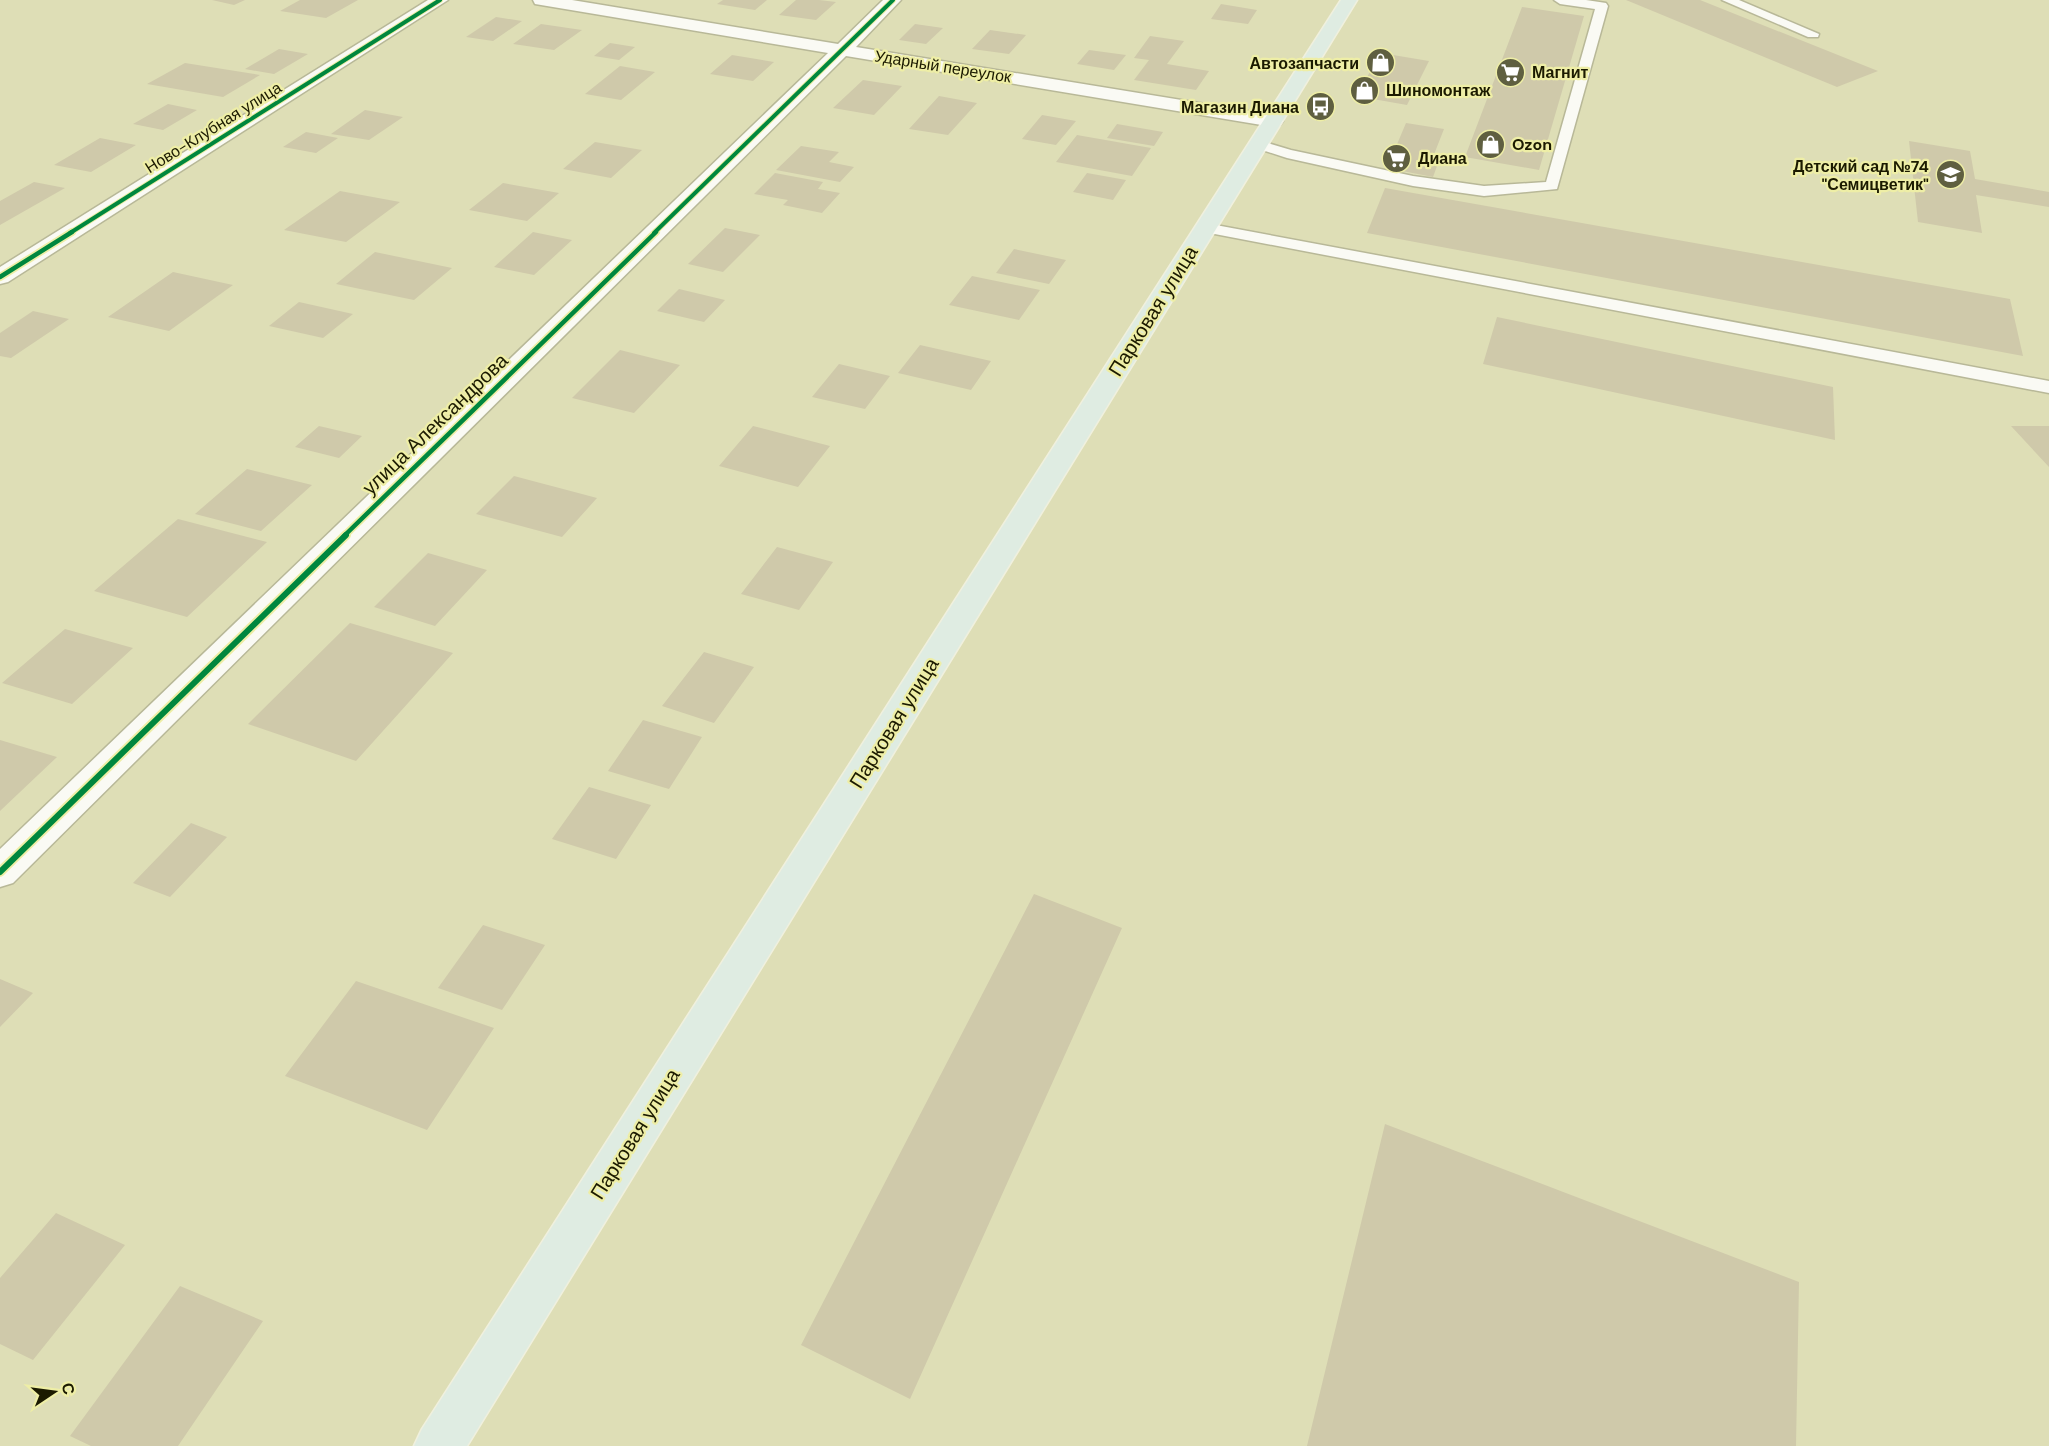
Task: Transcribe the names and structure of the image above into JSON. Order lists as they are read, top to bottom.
{
  "streets": {
    "main road": ["Парковая улица"],
    "street": ["Ударный переулок", "Ново-Клубная улица", "улица Александрова"]
  },
  "crossings": [
    ["Ударный переулок", "Парковая улица"],
    ["Ударный переулок", "улица Александрова"]
  ],
  "places": {
    "shop": ["Автозапчасти", "Шиномонтаж", "Ozon"],
    "supermarket": ["Магнит", "Диана"],
    "bus stop": ["Магазин Диана"],
    "school or university": ["Детский сад №74 \"Семицветик\""]
  },
  "north": "right"
}
